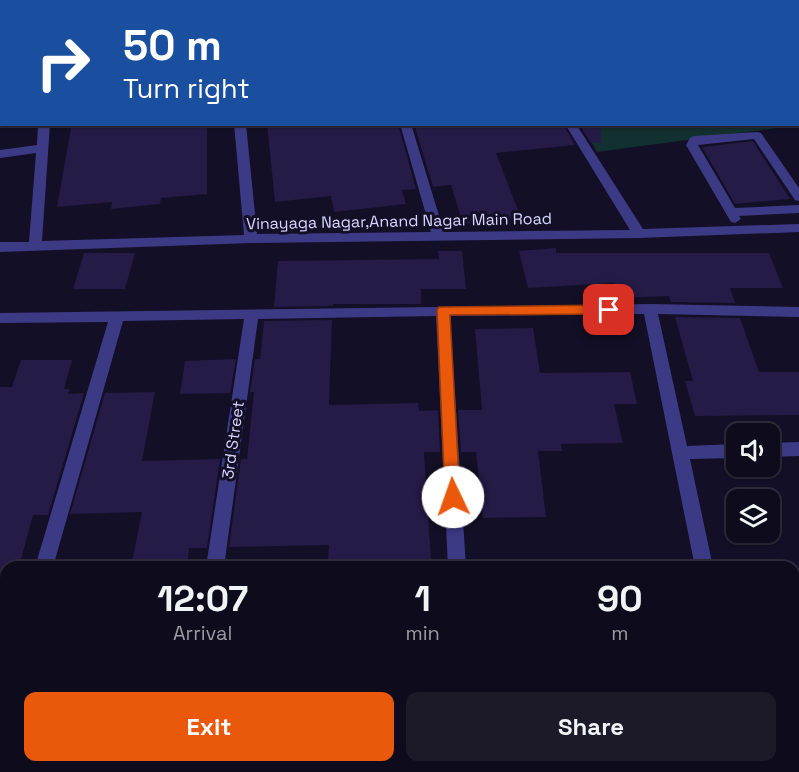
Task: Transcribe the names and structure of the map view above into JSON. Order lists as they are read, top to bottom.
{
  "streets": {
    "street": ["Vinayaga Nagar,Anand Nagar Main Road", "3rd Street"]
  },
  "page": {
    "turn": ["50 m", "Turn right"],
    "eta": [
      "12:07",
      "Arrival",
      "1",
      "min",
      "90",
      "m"
    ],
    "buttons": ["Exit", "Share"]
  }
}
